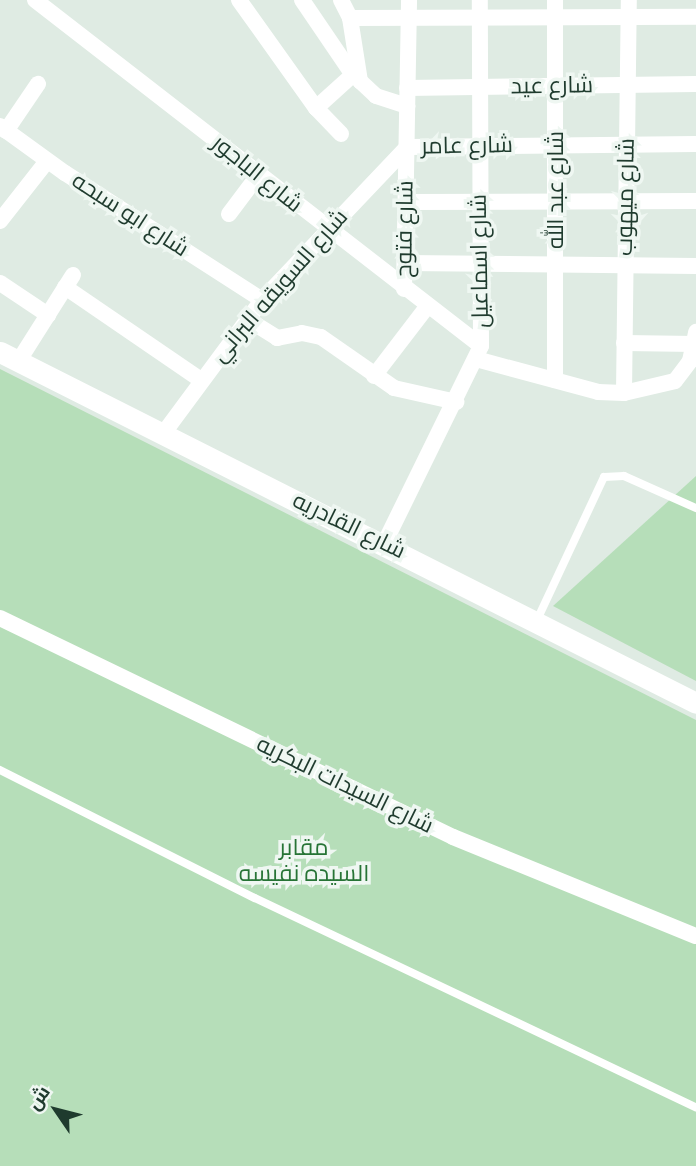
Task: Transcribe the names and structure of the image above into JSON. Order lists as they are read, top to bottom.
{
  "streets": {
    "street": [
      "شارع عيد",
      "شارع عامر",
      "شارع الباجور",
      "شارع عبد الله",
      "شارع ميهوب",
      "شارع ابو سبحه",
      "شارع فتوح",
      "شارع اسماعيل",
      "شارع السويقه البراني",
      "شارع القادريه",
      "شارع السيدات البكريه"
    ]
  },
  "crossings": [
    ["شارع عيد", "شارع عبد الله"],
    ["شارع عيد", "شارع ميهوب"],
    ["شارع عيد", "شارع فتوح"],
    ["شارع عيد", "شارع اسماعيل"],
    ["شارع عامر", "شارع عبد الله"],
    ["شارع عامر", "شارع ميهوب"],
    ["شارع عامر", "شارع فتوح"],
    ["شارع عامر", "شارع اسماعيل"],
    ["شارع عامر", "شارع السويقه البراني"],
    ["شارع الباجور", "شارع فتوح"],
    ["شارع الباجور", "شارع اسماعيل"],
    ["شارع الباجور", "شارع السويقه البراني"],
    ["شارع ابو سبحه", "شارع السويقه البراني"],
    ["شارع فتوح", "شارع السويقه البراني"],
    ["شارع اسماعيل", "شارع القادريه"],
    ["شارع السويقه البراني", "شارع القادريه"]
  ],
  "parks": ["مقابر السيده نفيسه"],
  "north": "top left"
}
